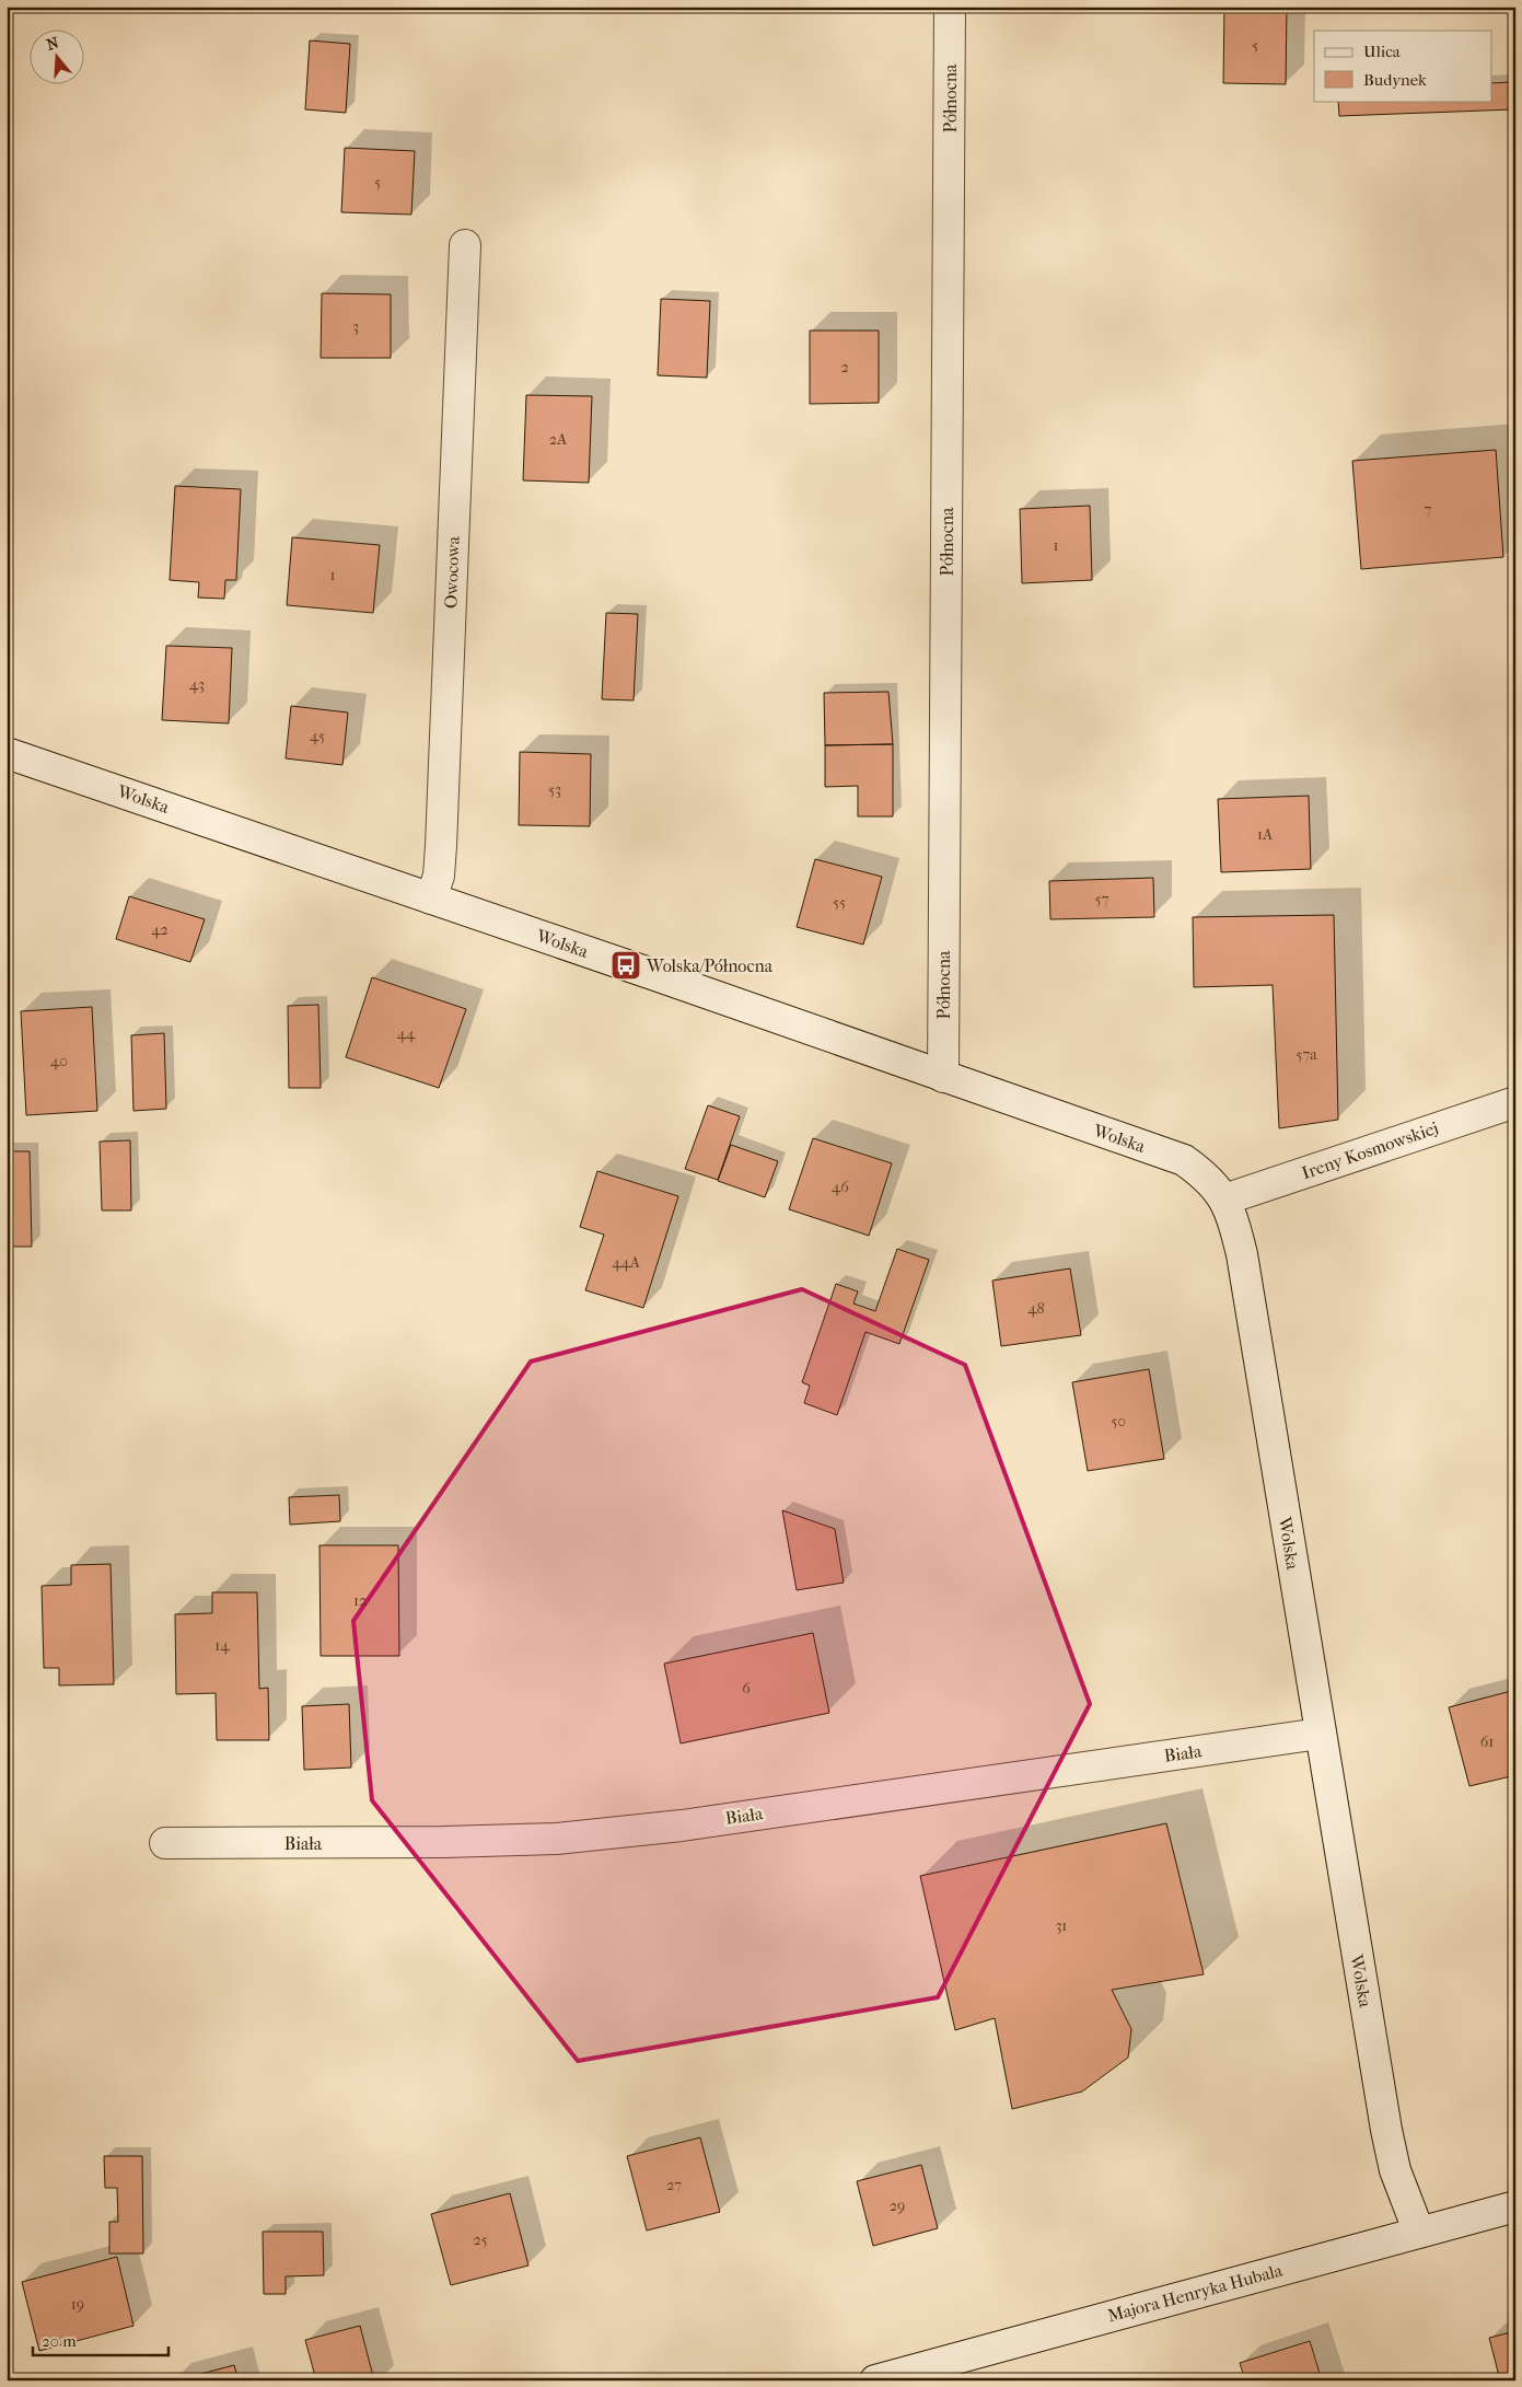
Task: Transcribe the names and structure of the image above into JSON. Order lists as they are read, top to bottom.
{
  "streets": {
    "street": [
      "Północna",
      "Owocowa",
      "Wolska",
      "Ireny Kosmowskiej",
      "Biała",
      "Majora Henryka Hubala"
    ]
  },
  "crossings": [
    ["Północna", "Wolska"],
    ["Owocowa", "Wolska"],
    ["Wolska", "Ireny Kosmowskiej"],
    ["Wolska", "Biała"],
    ["Wolska", "Majora Henryka Hubala"]
  ],
  "places": {
    "bus stop": ["Wolska/Północna"]
  },
  "house_numbers": [
    "5",
    "5",
    "3",
    "2",
    "2A",
    "7",
    "1",
    "1",
    "43",
    "45",
    "53",
    "1A",
    "57",
    "55",
    "42",
    "44",
    "57a",
    "40",
    "46",
    "44A",
    "48",
    "50",
    "12",
    "14",
    "6",
    "61",
    "31",
    "27",
    "29",
    "25",
    "19"
  ],
  "legend": ["Ulica", "Budynek"],
  "scale_bar": "20 m",
  "north": "top"
}
